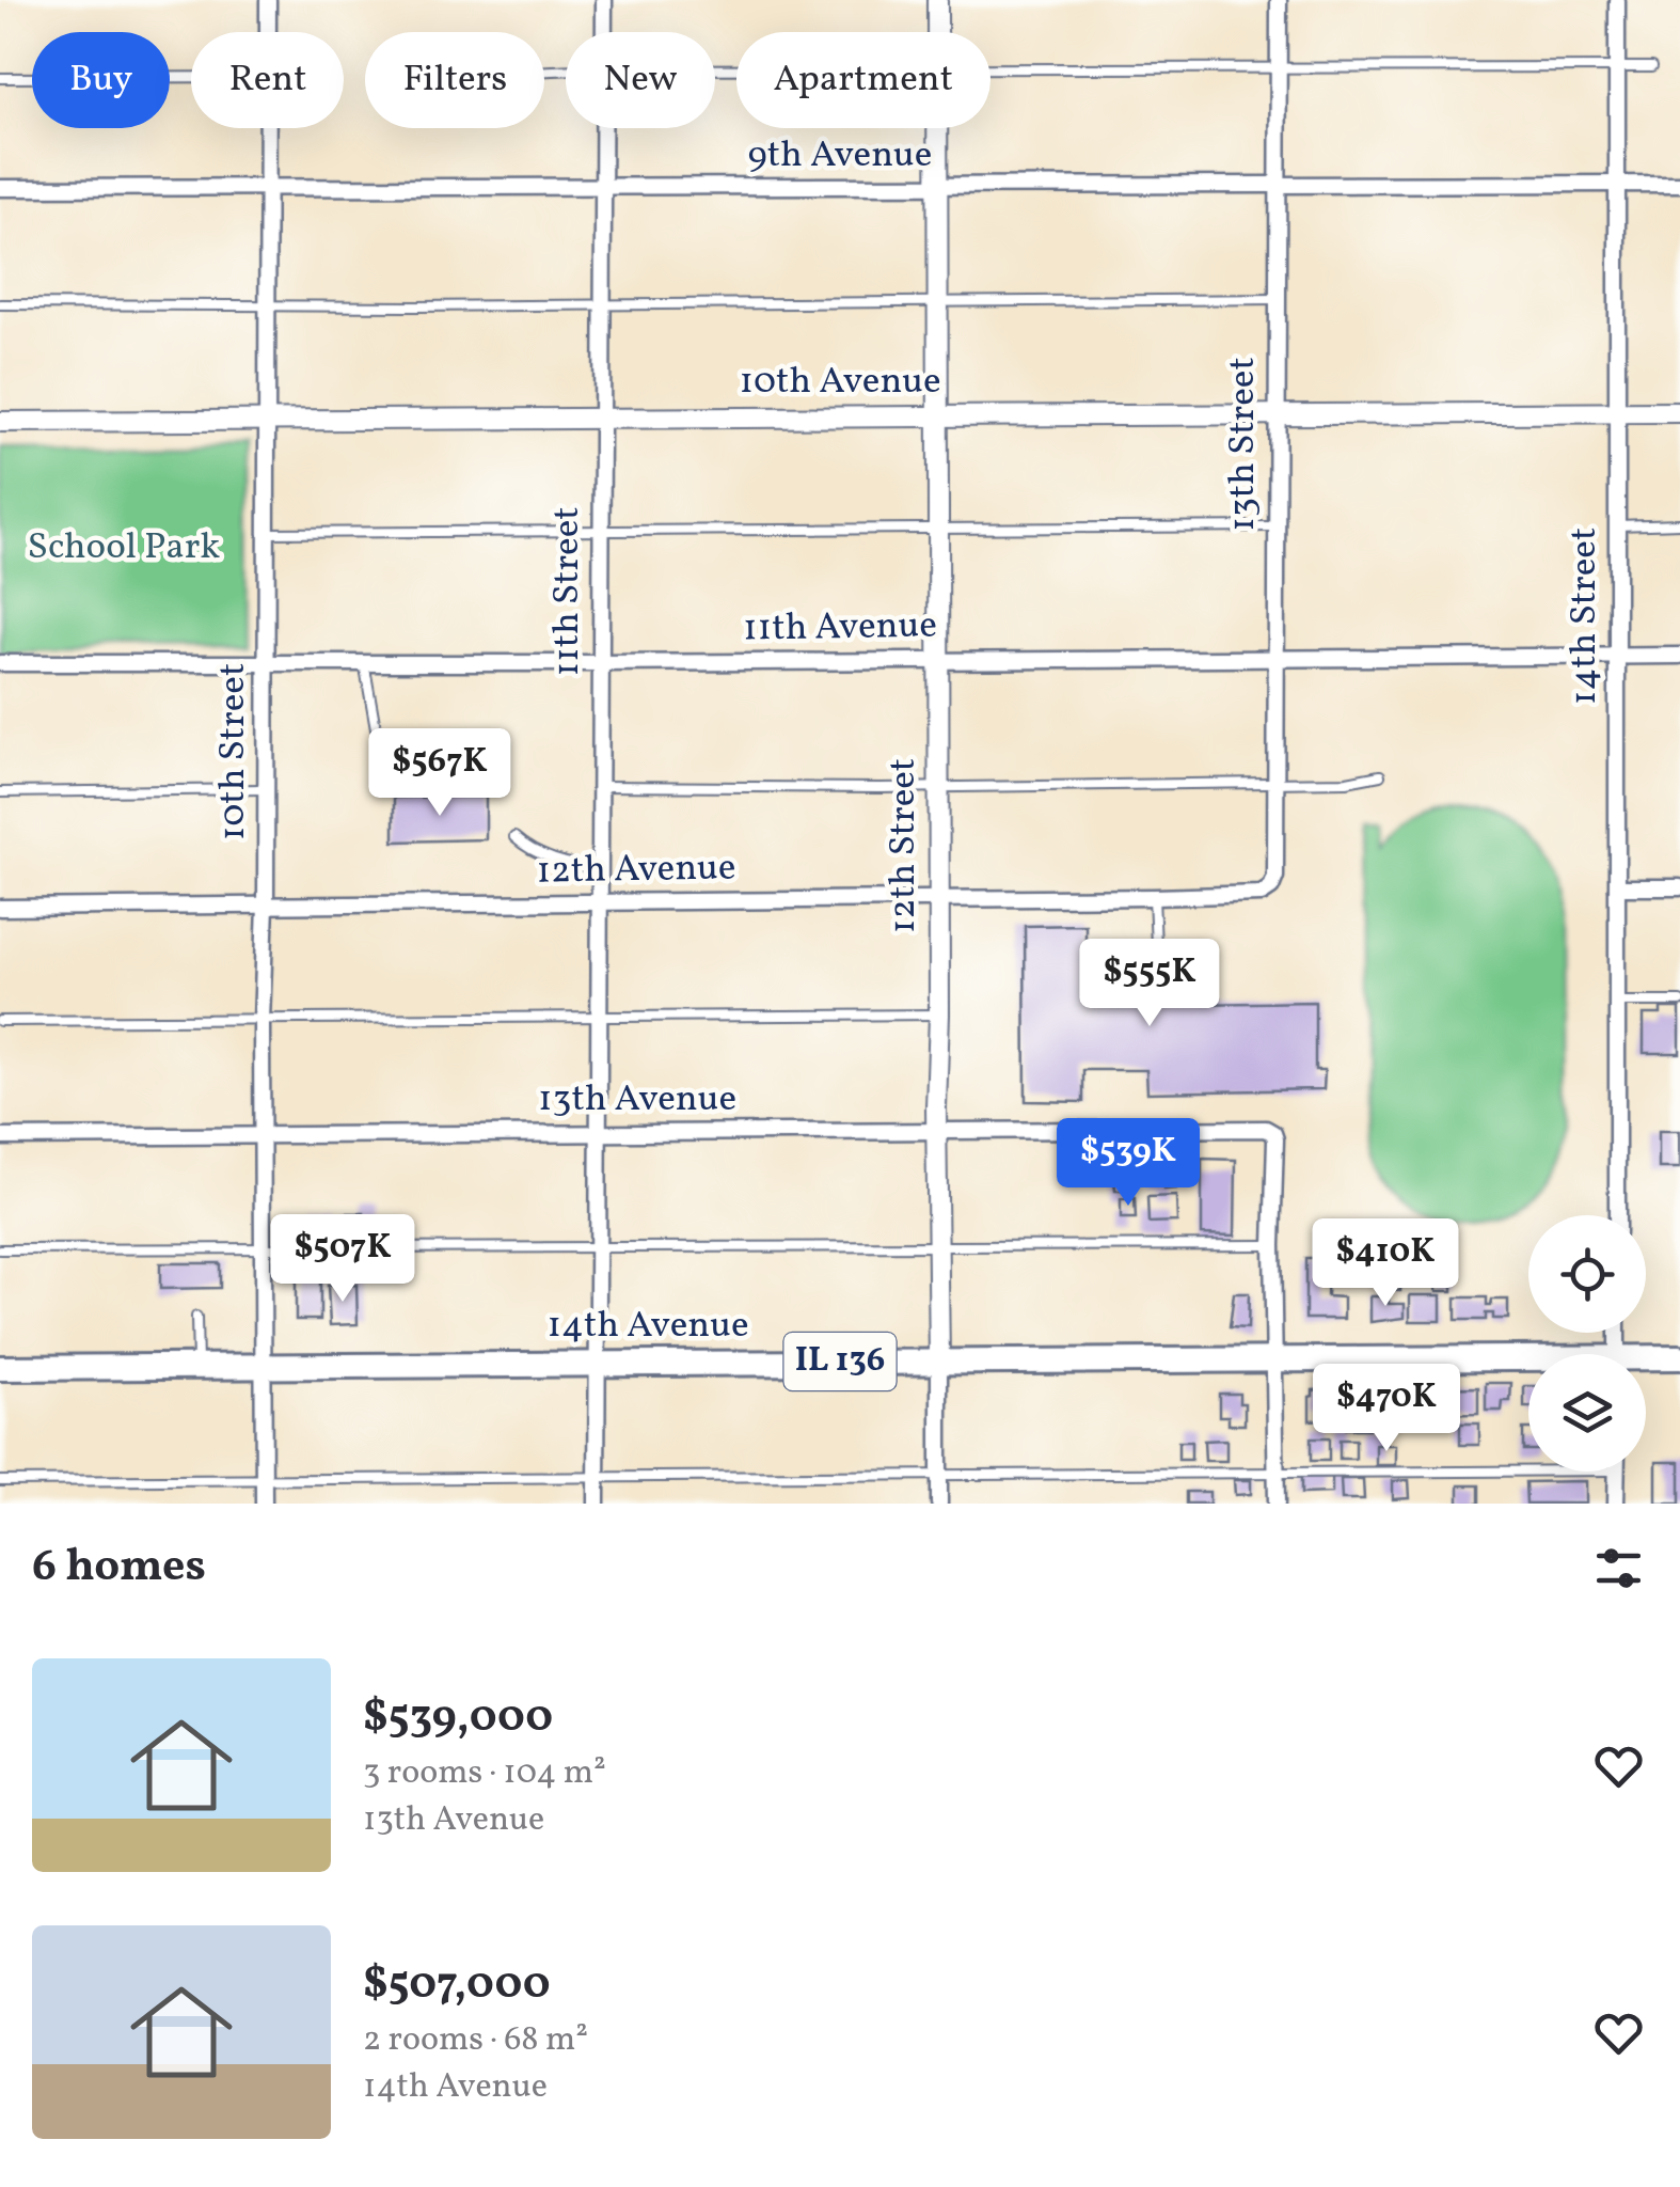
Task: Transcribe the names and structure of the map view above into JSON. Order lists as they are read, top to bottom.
{
  "streets": {
    "main road": ["14th Avenue", "IL 136"],
    "street": [
      "9th Avenue",
      "10th Avenue",
      "13th Street",
      "11th Street",
      "14th Street",
      "11th Avenue",
      "10th Street",
      "12th Street",
      "12th Avenue",
      "13th Avenue"
    ]
  },
  "crossings": [
    ["9th Avenue", "13th Street"],
    ["9th Avenue", "11th Street"],
    ["9th Avenue", "14th Street"],
    ["9th Avenue", "10th Street"],
    ["9th Avenue", "12th Street"],
    ["10th Avenue", "13th Street"],
    ["10th Avenue", "11th Street"],
    ["10th Avenue", "14th Street"],
    ["10th Avenue", "10th Street"],
    ["10th Avenue", "12th Street"],
    ["13th Street", "11th Avenue"],
    ["13th Street", "12th Avenue"],
    ["11th Street", "11th Avenue"],
    ["11th Street", "12th Avenue"],
    ["11th Street", "13th Avenue"],
    ["11th Street", "14th Avenue"],
    ["14th Street", "11th Avenue"],
    ["11th Avenue", "10th Street"],
    ["11th Avenue", "12th Street"],
    ["10th Street", "12th Avenue"],
    ["10th Street", "13th Avenue"],
    ["10th Street", "14th Avenue"],
    ["12th Street", "12th Avenue"],
    ["12th Street", "13th Avenue"],
    ["12th Street", "14th Avenue"]
  ],
  "parks": ["School Park"],
  "page": {
    "chip": [
      "Buy",
      "Rent",
      "Filters",
      "New",
      "Apartment"
    ],
    "price": [
      "$567K",
      "$555K",
      "$539K",
      "$507K",
      "$410K",
      "$470K"
    ],
    "heading": "6 homes",
    "list": [
      {
        "name": "$539,000",
        "note": "3 rooms · 104 m² · 13th Avenue"
      },
      {
        "name": "$507,000",
        "note": "2 rooms · 68 m² · 14th Avenue"
      }
    ]
  }
}
